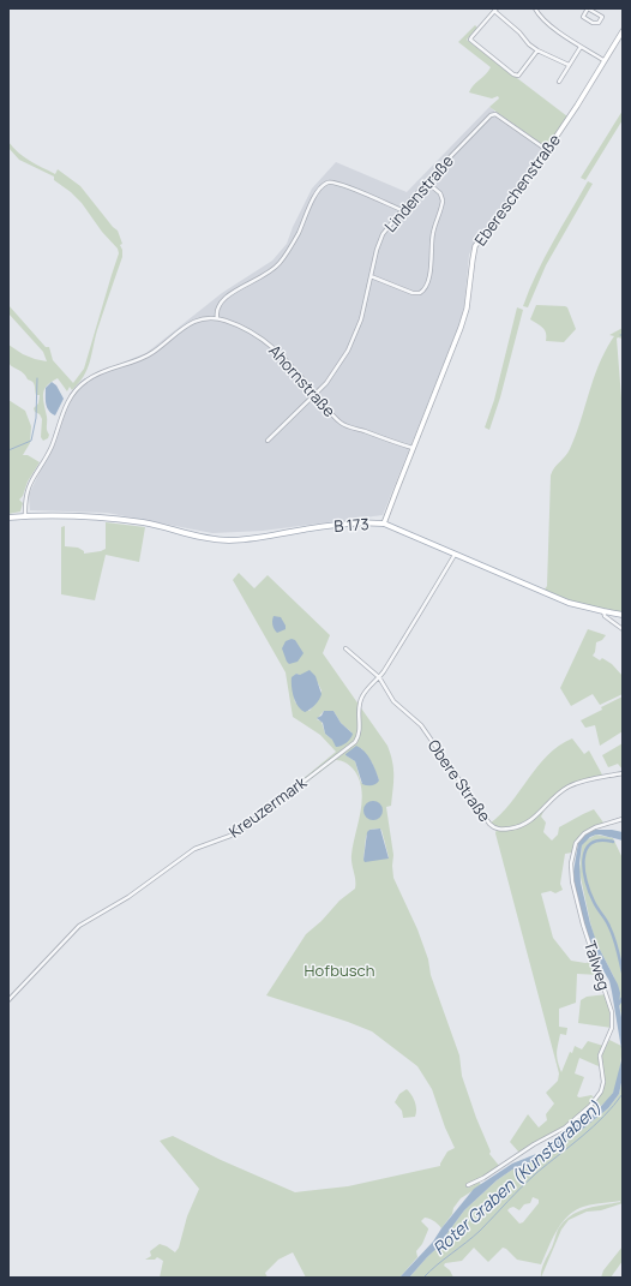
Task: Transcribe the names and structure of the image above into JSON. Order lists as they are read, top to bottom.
{
  "streets": {
    "main road": ["B 173"],
    "street": [
      "Ebereschenstraße",
      "Lindenstraße",
      "Ahornstraße",
      "Obere Straße",
      "Kreuzermark",
      "Talweg"
    ]
  },
  "crossings": [
    ["Ebereschenstraße", "Lindenstraße"],
    ["Ebereschenstraße", "Ahornstraße"],
    ["Ebereschenstraße", "B 173"],
    ["Lindenstraße", "Ahornstraße"],
    ["B 173", "Kreuzermark"],
    ["Obere Straße", "Kreuzermark"]
  ],
  "water": ["Roter Graben (Kunstgraben)"],
  "parks": ["Hofbusch"]
}
